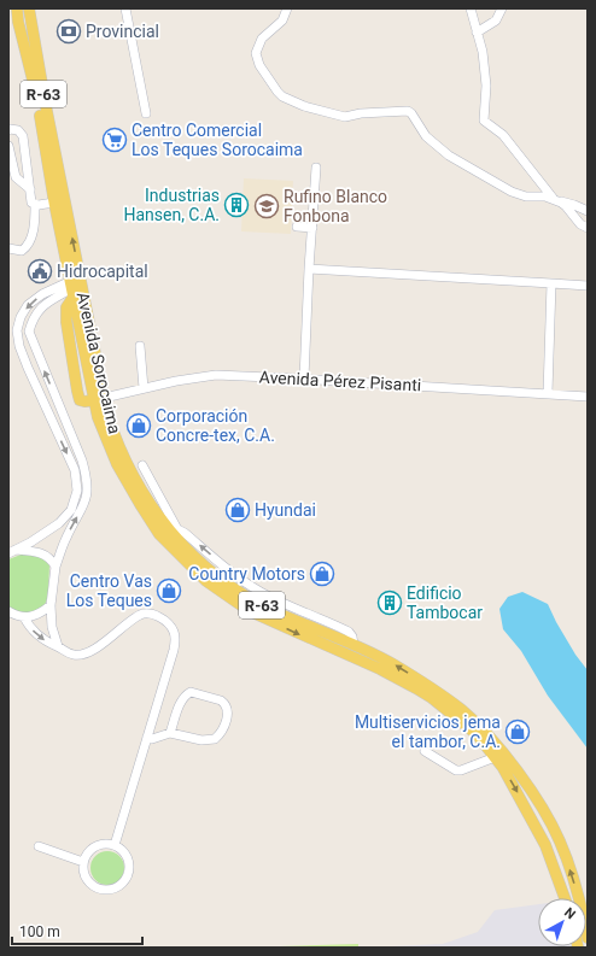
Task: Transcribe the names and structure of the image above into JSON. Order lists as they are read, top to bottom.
{
  "streets": {
    "main road": ["R-63", "Avenida Sorocaima"],
    "street": ["Avenida Pérez Pisanti"]
  },
  "crossings": [
    ["Avenida Sorocaima", "Avenida Pérez Pisanti"]
  ],
  "places": {
    "bank": ["Provincial"],
    "supermarket": ["Centro Comercial Los Teques Sorocaima"],
    "building": ["Industrias Hansen, C.A.", "Edificio Tambocar"],
    "school or university": ["Rufino Blanco Fonbona"],
    "public building": ["Hidrocapital"],
    "shop": [
      "Corporación Concre-tex, C.A.",
      "Hyundai",
      "Country Motors",
      "Centro Vas Los Teques",
      "Multiservicios jema el tambor, C.A."
    ]
  },
  "scale_bar": "100 m",
  "north": "top right"
}
